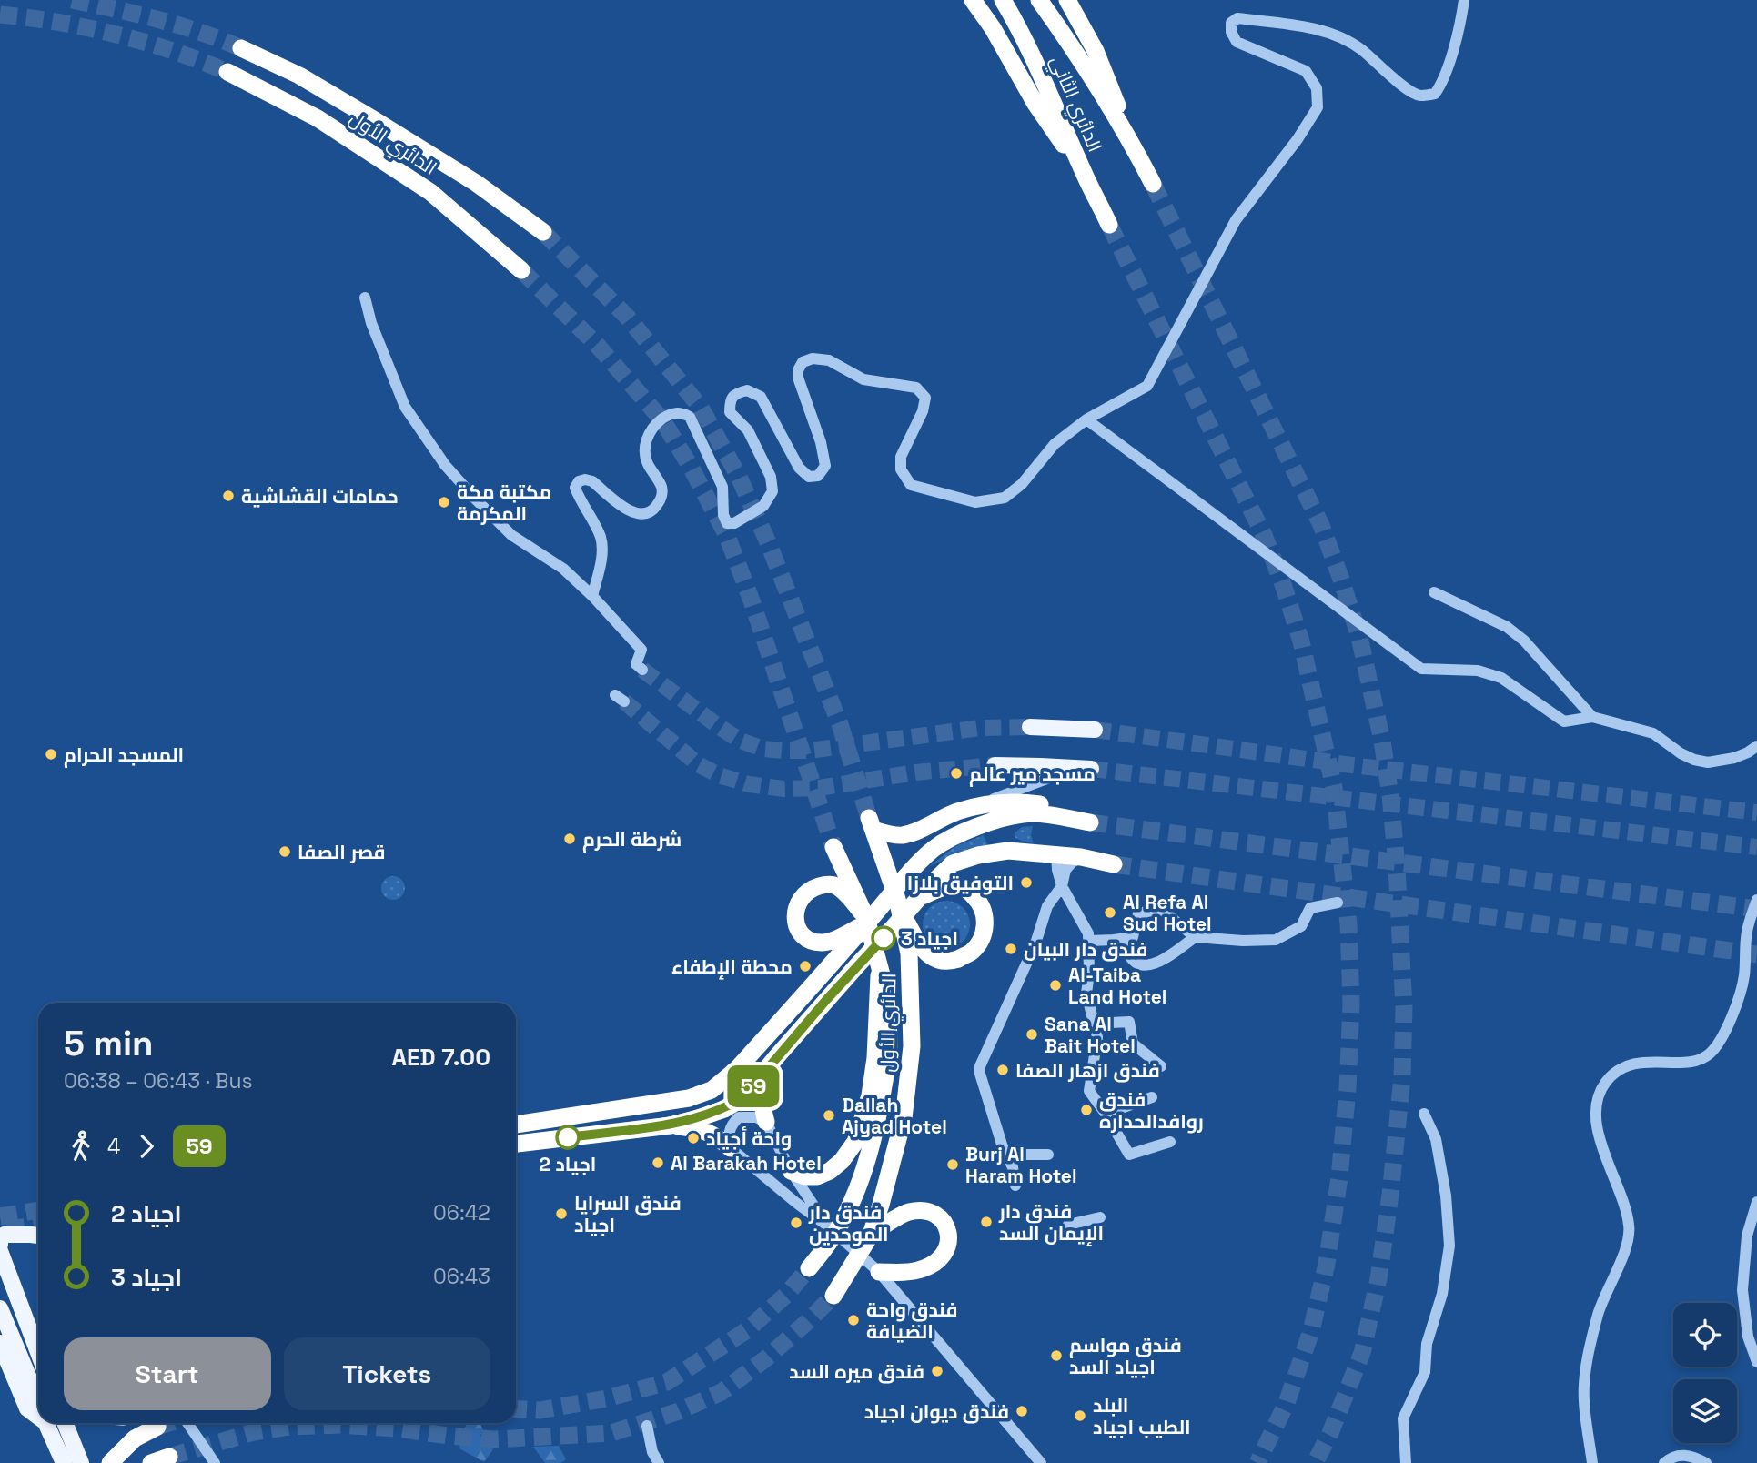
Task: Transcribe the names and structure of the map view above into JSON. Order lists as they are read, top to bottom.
{
  "streets": {
    "highway": ["الدائري الثاني", "الدائري الأول"]
  },
  "places": [
    "حمامات القشاشية",
    "مكتبة مكة المكرمة",
    "المسجد الحرام",
    "مسجد مير عالم",
    "شرطة الحرم",
    "قصر الصفا",
    "التوفيق بلازا",
    "Al Refa Al Sud Hotel",
    "اجياد 3",
    "فندق دار البيان",
    "محطة الإطفاء",
    "Al-Taiba Land Hotel",
    "Sana Al Bait Hotel",
    "فندق ازهار الصفا",
    "فندق روافدالحدارہ",
    "Dallah Ajyad Hotel",
    "اجياد 2",
    "واحة أجياد",
    "Al Barakah Hotel",
    "Burj Al Haram Hotel",
    "فندق السرايا اجياد",
    "فندق دار الإيمان السد",
    "فندق دار الموحدین",
    "فندق واحة الضيافة",
    "فندق مواسم اجياد السد",
    "فندق ميره السد",
    "فندق ديوان اجياد",
    "البلد الطيب اجياد"
  ],
  "lines": ["bus line 59"],
  "page": {
    "on_map": "59",
    "heading": ["5 min", "06:38 – 06:43 · Bus", "AED 7.00"],
    "legs": ["4", "59"],
    "list": [
      {
        "name": "اجياد 2",
        "value": "06:42"
      },
      {
        "name": "اجياد 3",
        "value": "06:43"
      }
    ],
    "buttons": ["Start", "Tickets"]
  }
}
